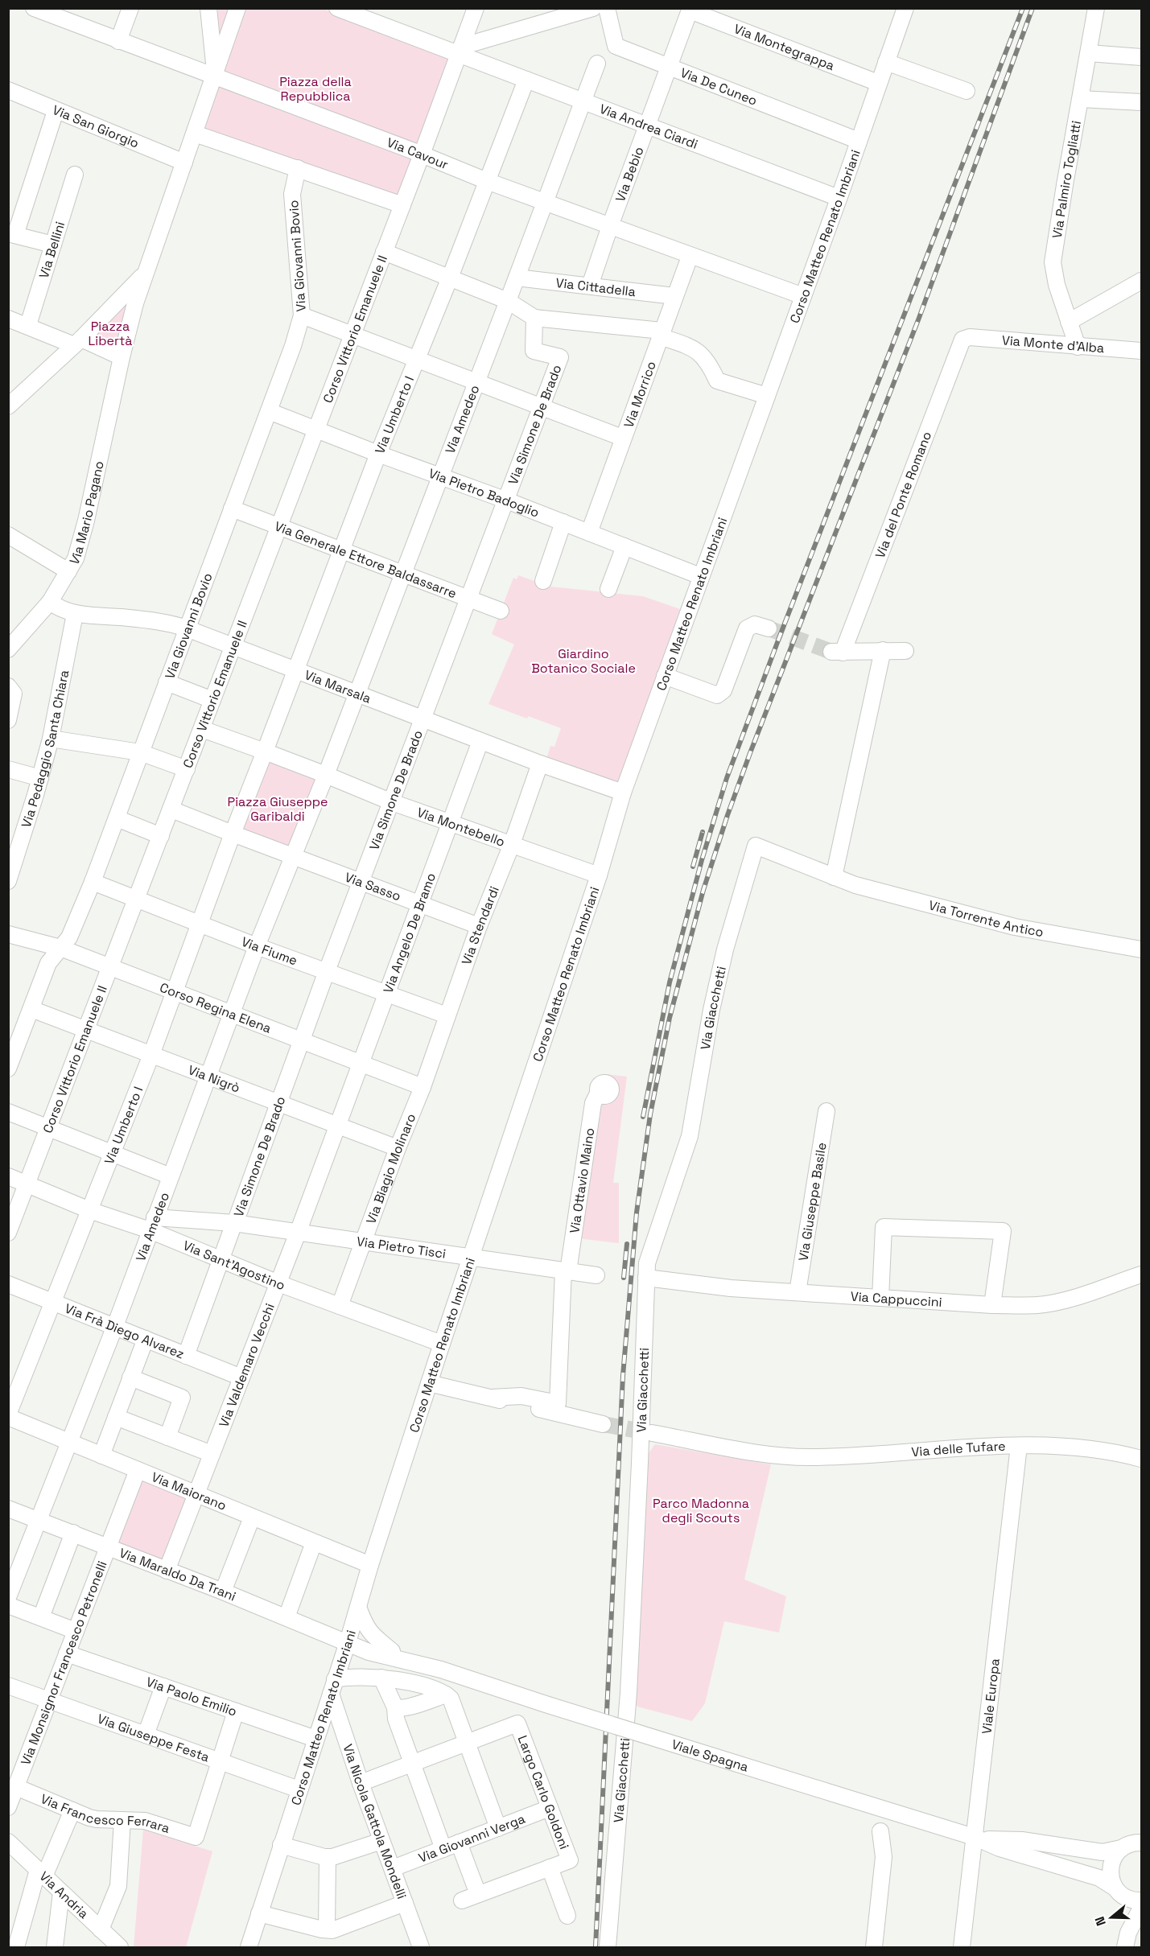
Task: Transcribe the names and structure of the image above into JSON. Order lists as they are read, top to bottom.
{
  "streets": {
    "street": [
      "Via Montegrappa",
      "Via De Cuneo",
      "Via Andrea Ciardi",
      "Via San Giorgio",
      "Via Cavour",
      "Via Bebio",
      "Via Palmiro Togliatti",
      "Corso Matteo Renato Imbriani",
      "Via Bellini",
      "Via Giovanni Bovio",
      "Via Cittadella",
      "Corso Vittorio Emanuele II",
      "Via Monte d'Alba",
      "Via Morrico",
      "Via Umberto I",
      "Via Amedeo",
      "Via Simone De Brado",
      "Via Pietro Badoglio",
      "Via del Ponte Romano",
      "Via Mario Pagano",
      "Via Generale Ettore Baldassarre",
      "Via Marsala",
      "Via Pedaggio Santa Chiara",
      "Via Montebello",
      "Via Sasso",
      "Via Torrente Antico",
      "Via Stendardi",
      "Via Angelo De Bramo",
      "Via Fiume",
      "Corso Regina Elena",
      "Via Giacchetti",
      "Via Nigrò",
      "Via Biagio Molinaro",
      "Via Ottavio Maino",
      "Via Giuseppe Basile",
      "Via Pietro Tisci",
      "Via Sant'Agostino",
      "Via Cappuccini",
      "Via Frà Diego Alvarez",
      "Via Valdemaro Vecchi",
      "Via delle Tufare",
      "Via Maiorano",
      "Via Maraldo Da Trani",
      "Via Monsignor Francesco Petronelli",
      "Via Paolo Emilio",
      "Viale Europa",
      "Via Giuseppe Festa",
      "Viale Spagna",
      "Largo Carlo Goldoni",
      "Via Francesco Ferrara",
      "Via Nicola Gattola Mondelli",
      "Via Giovanni Verga",
      "Via Andria"
    ]
  },
  "crossings": [
    ["Via Montegrappa", "Via Bebio"],
    ["Via Montegrappa", "Corso Matteo Renato Imbriani"],
    ["Via De Cuneo", "Via Bebio"],
    ["Via De Cuneo", "Corso Matteo Renato Imbriani"],
    ["Via Andrea Ciardi", "Via Bebio"],
    ["Via Andrea Ciardi", "Corso Matteo Renato Imbriani"],
    ["Via Andrea Ciardi", "Via Umberto I"],
    ["Via Andrea Ciardi", "Via Amedeo"],
    ["Via Cavour", "Via Bebio"],
    ["Via Cavour", "Corso Matteo Renato Imbriani"],
    ["Via Cavour", "Via Morrico"],
    ["Via Cavour", "Via Umberto I"],
    ["Via Cavour", "Via Amedeo"],
    ["Via Bebio", "Via Cittadella"],
    ["Via Palmiro Togliatti", "Via Monte d'Alba"],
    ["Corso Matteo Renato Imbriani", "Via Pietro Badoglio"],
    ["Corso Matteo Renato Imbriani", "Via Marsala"],
    ["Corso Matteo Renato Imbriani", "Via Montebello"],
    ["Corso Matteo Renato Imbriani", "Via Pietro Tisci"],
    ["Corso Matteo Renato Imbriani", "Via Sant'Agostino"],
    ["Corso Matteo Renato Imbriani", "Via Maiorano"],
    ["Corso Matteo Renato Imbriani", "Via Maraldo Da Trani"],
    ["Corso Matteo Renato Imbriani", "Via Paolo Emilio"],
    ["Corso Matteo Renato Imbriani", "Via Giuseppe Festa"],
    ["Corso Matteo Renato Imbriani", "Viale Spagna"],
    ["Corso Matteo Renato Imbriani", "Via Nicola Gattola Mondelli"],
    ["Via Giovanni Bovio", "Via Pietro Badoglio"],
    ["Via Giovanni Bovio", "Via Generale Ettore Baldassarre"],
    ["Via Giovanni Bovio", "Via Marsala"],
    ["Via Giovanni Bovio", "Via Fiume"],
    ["Via Giovanni Bovio", "Corso Regina Elena"],
    ["Via Giovanni Bovio", "Via Nigrò"],
    ["Via Cittadella", "Via Morrico"],
    ["Via Cittadella", "Via Amedeo"],
    ["Corso Vittorio Emanuele II", "Via Pietro Badoglio"],
    ["Corso Vittorio Emanuele II", "Via Generale Ettore Baldassarre"],
    ["Corso Vittorio Emanuele II", "Via Marsala"],
    ["Corso Vittorio Emanuele II", "Via Fiume"],
    ["Corso Vittorio Emanuele II", "Corso Regina Elena"],
    ["Corso Vittorio Emanuele II", "Via Nigrò"],
    ["Corso Vittorio Emanuele II", "Via Sant'Agostino"],
    ["Via Monte d'Alba", "Via del Ponte Romano"],
    ["Via Morrico", "Via Pietro Badoglio"],
    ["Via Umberto I", "Via Pietro Badoglio"],
    ["Via Umberto I", "Via Generale Ettore Baldassarre"],
    ["Via Umberto I", "Via Marsala"],
    ["Via Umberto I", "Via Fiume"],
    ["Via Umberto I", "Corso Regina Elena"],
    ["Via Umberto I", "Via Nigrò"],
    ["Via Umberto I", "Via Sant'Agostino"],
    ["Via Umberto I", "Via Frà Diego Alvarez"],
    ["Via Umberto I", "Via Maiorano"],
    ["Via Amedeo", "Via Pietro Badoglio"],
    ["Via Amedeo", "Via Generale Ettore Baldassarre"],
    ["Via Amedeo", "Via Marsala"],
    ["Via Amedeo", "Via Montebello"],
    ["Via Amedeo", "Via Sasso"],
    ["Via Amedeo", "Via Fiume"],
    ["Via Amedeo", "Corso Regina Elena"],
    ["Via Amedeo", "Via Nigrò"],
    ["Via Amedeo", "Via Pietro Tisci"],
    ["Via Amedeo", "Via Sant'Agostino"],
    ["Via Amedeo", "Via Frà Diego Alvarez"],
    ["Via Amedeo", "Via Maiorano"],
    ["Via Amedeo", "Via Maraldo Da Trani"],
    ["Via Simone De Brado", "Via Pietro Badoglio"],
    ["Via Simone De Brado", "Via Generale Ettore Baldassarre"],
    ["Via Simone De Brado", "Via Marsala"],
    ["Via Simone De Brado", "Via Montebello"],
    ["Via Simone De Brado", "Via Sasso"],
    ["Via Simone De Brado", "Via Fiume"],
    ["Via Simone De Brado", "Corso Regina Elena"],
    ["Via Simone De Brado", "Via Nigrò"],
    ["Via Simone De Brado", "Via Pietro Tisci"],
    ["Via Simone De Brado", "Via Sant'Agostino"],
    ["Via Simone De Brado", "Via Frà Diego Alvarez"],
    ["Via Mario Pagano", "Via Marsala"],
    ["Via Marsala", "Via Pedaggio Santa Chiara"],
    ["Via Marsala", "Via Stendardi"],
    ["Via Marsala", "Via Angelo De Bramo"],
    ["Via Montebello", "Via Stendardi"],
    ["Via Montebello", "Via Angelo De Bramo"],
    ["Via Sasso", "Via Stendardi"],
    ["Via Sasso", "Via Angelo De Bramo"],
    ["Via Torrente Antico", "Via Giacchetti"],
    ["Via Stendardi", "Via Fiume"],
    ["Via Stendardi", "Corso Regina Elena"],
    ["Via Stendardi", "Via Biagio Molinaro"],
    ["Via Angelo De Bramo", "Via Fiume"],
    ["Via Angelo De Bramo", "Corso Regina Elena"],
    ["Via Angelo De Bramo", "Via Nigrò"],
    ["Via Angelo De Bramo", "Via Valdemaro Vecchi"],
    ["Corso Regina Elena", "Via Biagio Molinaro"],
    ["Via Giacchetti", "Via Cappuccini"],
    ["Via Giacchetti", "Via delle Tufare"],
    ["Via Nigrò", "Via Biagio Molinaro"],
    ["Via Nigrò", "Via Valdemaro Vecchi"],
    ["Via Biagio Molinaro", "Via Pietro Tisci"],
    ["Via Biagio Molinaro", "Via Sant'Agostino"],
    ["Via Ottavio Maino", "Via Pietro Tisci"],
    ["Via Giuseppe Basile", "Via Cappuccini"],
    ["Via Pietro Tisci", "Via Sant'Agostino"],
    ["Via Pietro Tisci", "Via Valdemaro Vecchi"],
    ["Via Sant'Agostino", "Via Valdemaro Vecchi"],
    ["Via Frà Diego Alvarez", "Via Valdemaro Vecchi"],
    ["Via Valdemaro Vecchi", "Via Maiorano"],
    ["Via Valdemaro Vecchi", "Via Maraldo Da Trani"],
    ["Via delle Tufare", "Viale Europa"],
    ["Via Maiorano", "Via Monsignor Francesco Petronelli"],
    ["Via Maraldo Da Trani", "Via Monsignor Francesco Petronelli"],
    ["Via Maraldo Da Trani", "Viale Spagna"],
    ["Via Monsignor Francesco Petronelli", "Via Paolo Emilio"],
    ["Via Monsignor Francesco Petronelli", "Via Giuseppe Festa"],
    ["Via Monsignor Francesco Petronelli", "Via Francesco Ferrara"],
    ["Viale Europa", "Viale Spagna"],
    ["Via Giuseppe Festa", "Via Francesco Ferrara"],
    ["Largo Carlo Goldoni", "Via Giovanni Verga"],
    ["Via Nicola Gattola Mondelli", "Via Giovanni Verga"]
  ],
  "parks": [
    "Piazza della Repubblica",
    "Piazza Libertà",
    "Giardino Botanico Sociale",
    "Piazza Giuseppe Garibaldi",
    "Parco Madonna degli Scouts"
  ],
  "north": "left"
}
